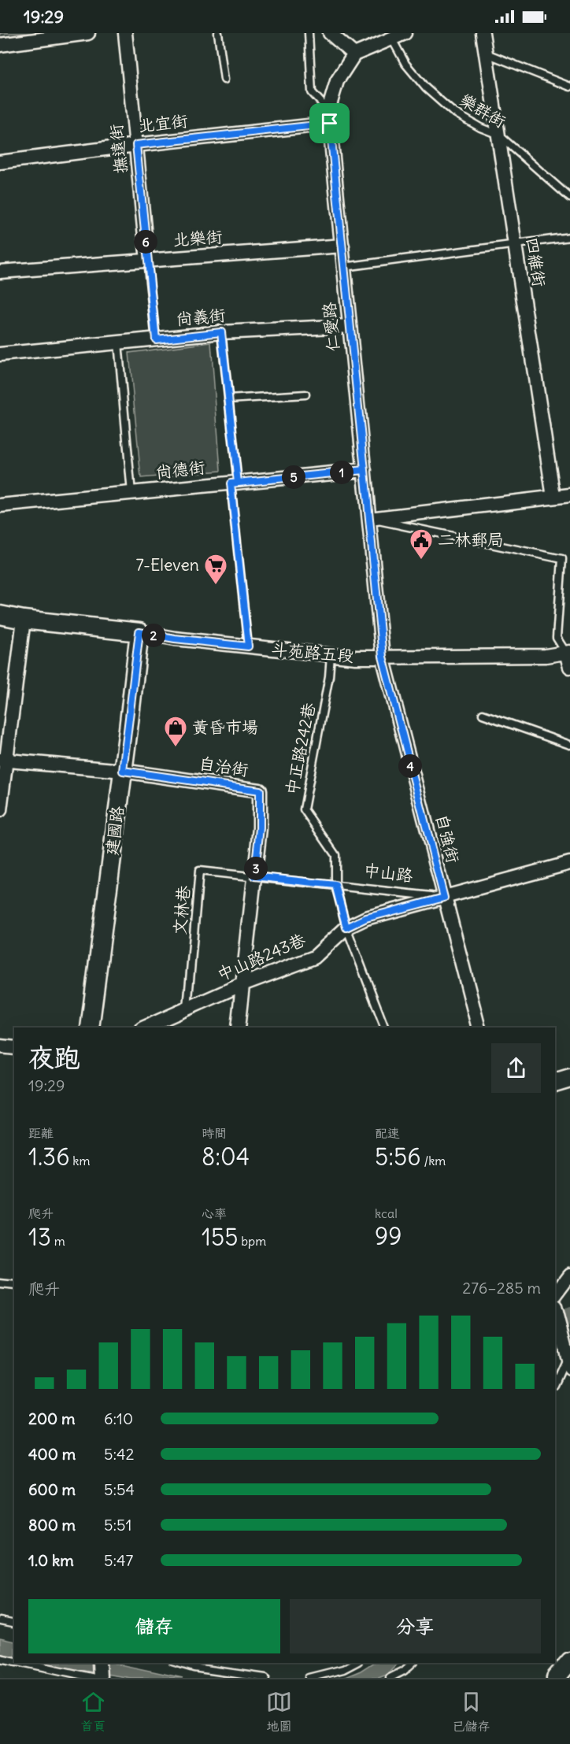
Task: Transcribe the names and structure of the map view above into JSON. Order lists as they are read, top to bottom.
{
  "streets": {
    "main road": ["斗苑路五段", "建國路"],
    "street": [
      "北宜街",
      "撫遠街",
      "北樂街",
      "四維街",
      "尚義街",
      "仁愛路",
      "尚德街",
      "自治街",
      "自強街",
      "中山路",
      "中山路243巷"
    ],
    "lane": ["樂群街", "中正路242巷", "文林巷"]
  },
  "crossings": [
    ["樂群街", "四維街"],
    ["北宜街", "撫遠街"],
    ["北宜街", "仁愛路"],
    ["撫遠街", "北樂街"],
    ["北樂街", "仁愛路"],
    ["尚義街", "仁愛路"],
    ["仁愛路", "尚德街"],
    ["仁愛路", "斗苑路五段"],
    ["仁愛路", "自強街"],
    ["斗苑路五段", "中正路242巷"],
    ["斗苑路五段", "建國路"],
    ["斗苑路五段", "自強街"],
    ["中正路242巷", "中山路"],
    ["中正路242巷", "中山路243巷"],
    ["自治街", "建國路"],
    ["自治街", "中山路"],
    ["自治街", "文林巷"],
    ["自治街", "中山路243巷"],
    ["自強街", "中山路"],
    ["自強街", "中山路243巷"],
    ["中山路", "文林巷"],
    ["中山路", "中山路243巷"],
    ["文林巷", "中山路243巷"]
  ],
  "places": {
    "public building": ["二林郵局"],
    "supermarket": ["7-Eleven"],
    "shop": ["黃昏市場"]
  },
  "page": {
    "status": "19:29",
    "pins": [
      "6",
      "1",
      "5",
      "2",
      "4",
      "3"
    ],
    "heading": ["夜跑", "19:29"],
    "stats": [
      ["距離", "1.36 km"],
      ["時間", "8:04"],
      ["配速", "5:56 /km"],
      ["爬升", "13 m"],
      ["心率", "155 bpm"],
      ["kcal", "99"]
    ],
    "chart": ["爬升", "276–285 m"],
    "list": [
      {
        "name": "200 m",
        "note": "6:10"
      },
      {
        "name": "400 m",
        "note": "5:42"
      },
      {
        "name": "600 m",
        "note": "5:54"
      },
      {
        "name": "800 m",
        "note": "5:51"
      },
      {
        "name": "1.0 km",
        "note": "5:47"
      }
    ],
    "buttons": ["儲存", "分享"],
    "tabs": ["首頁", "地圖", "已儲存"]
  }
}
